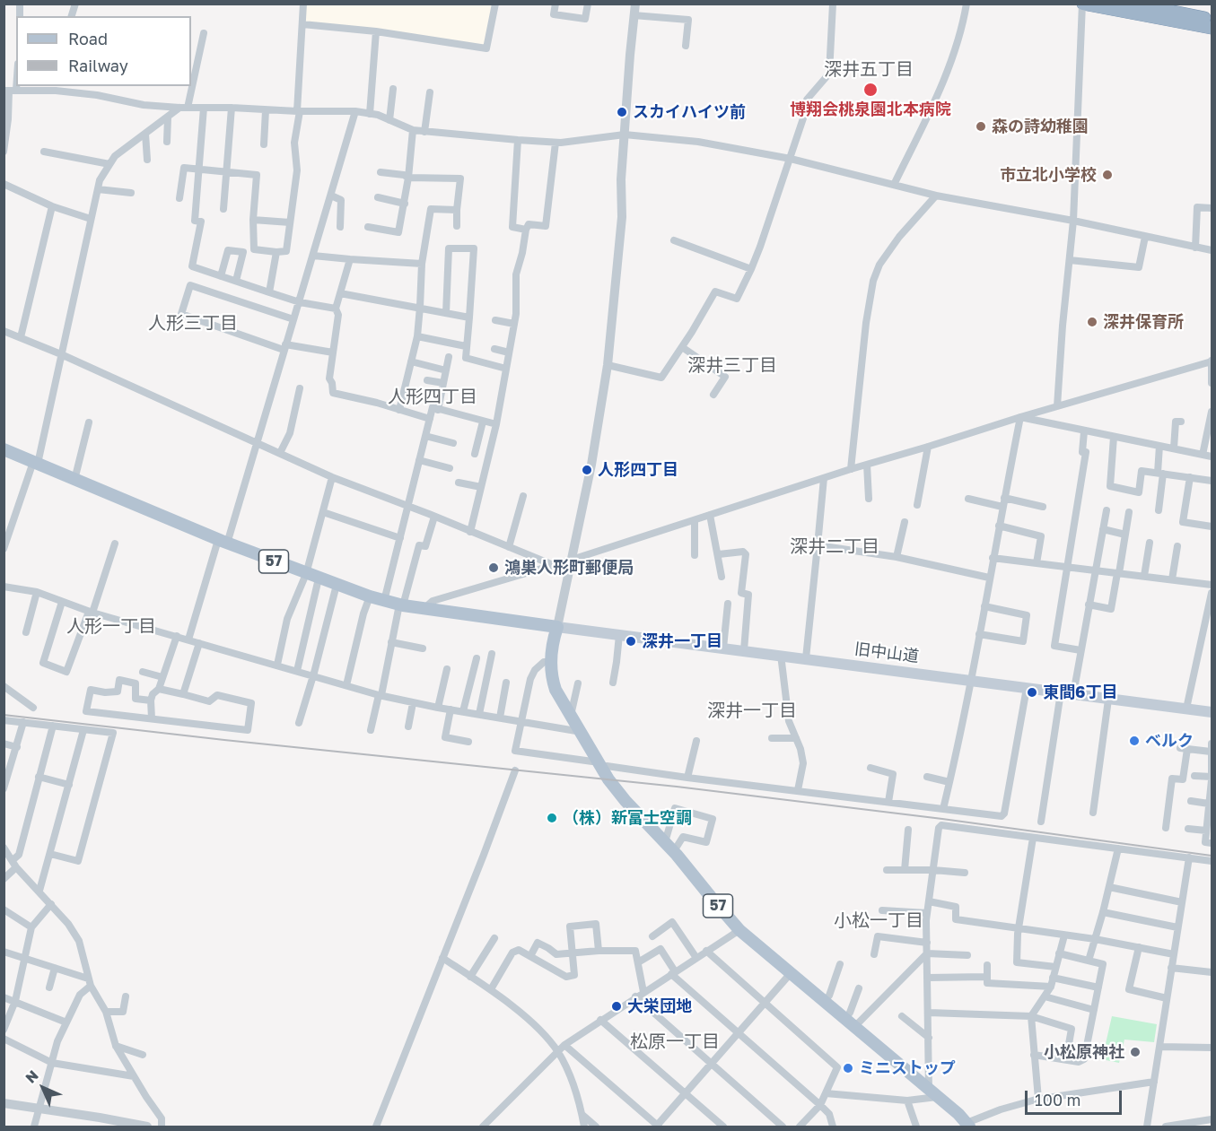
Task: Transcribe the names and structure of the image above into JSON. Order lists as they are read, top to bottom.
{
  "streets": {
    "main road": ["57", "旧中山道"]
  },
  "crossings": [
    ["57", "旧中山道"]
  ],
  "districts": [
    "深井五丁目",
    "人形三丁目",
    "深井三丁目",
    "人形四丁目",
    "深井二丁目",
    "人形一丁目",
    "深井一丁目",
    "小松一丁目",
    "松原一丁目"
  ],
  "places": [
    "博翔会桃泉園北本病院",
    "スカイハイツ前",
    "森の詩幼稚園",
    "市立北小学校",
    "深井保育所",
    "人形四丁目",
    "鴻巣人形町郵便局",
    "深井一丁目",
    "東間6丁目",
    "ベルク",
    "（株）新富士空調",
    "大栄団地",
    "小松原神社",
    "ミニストップ"
  ],
  "legend": ["Road", "Railway"],
  "scale_bar": "100 m",
  "north": "top left"
}
